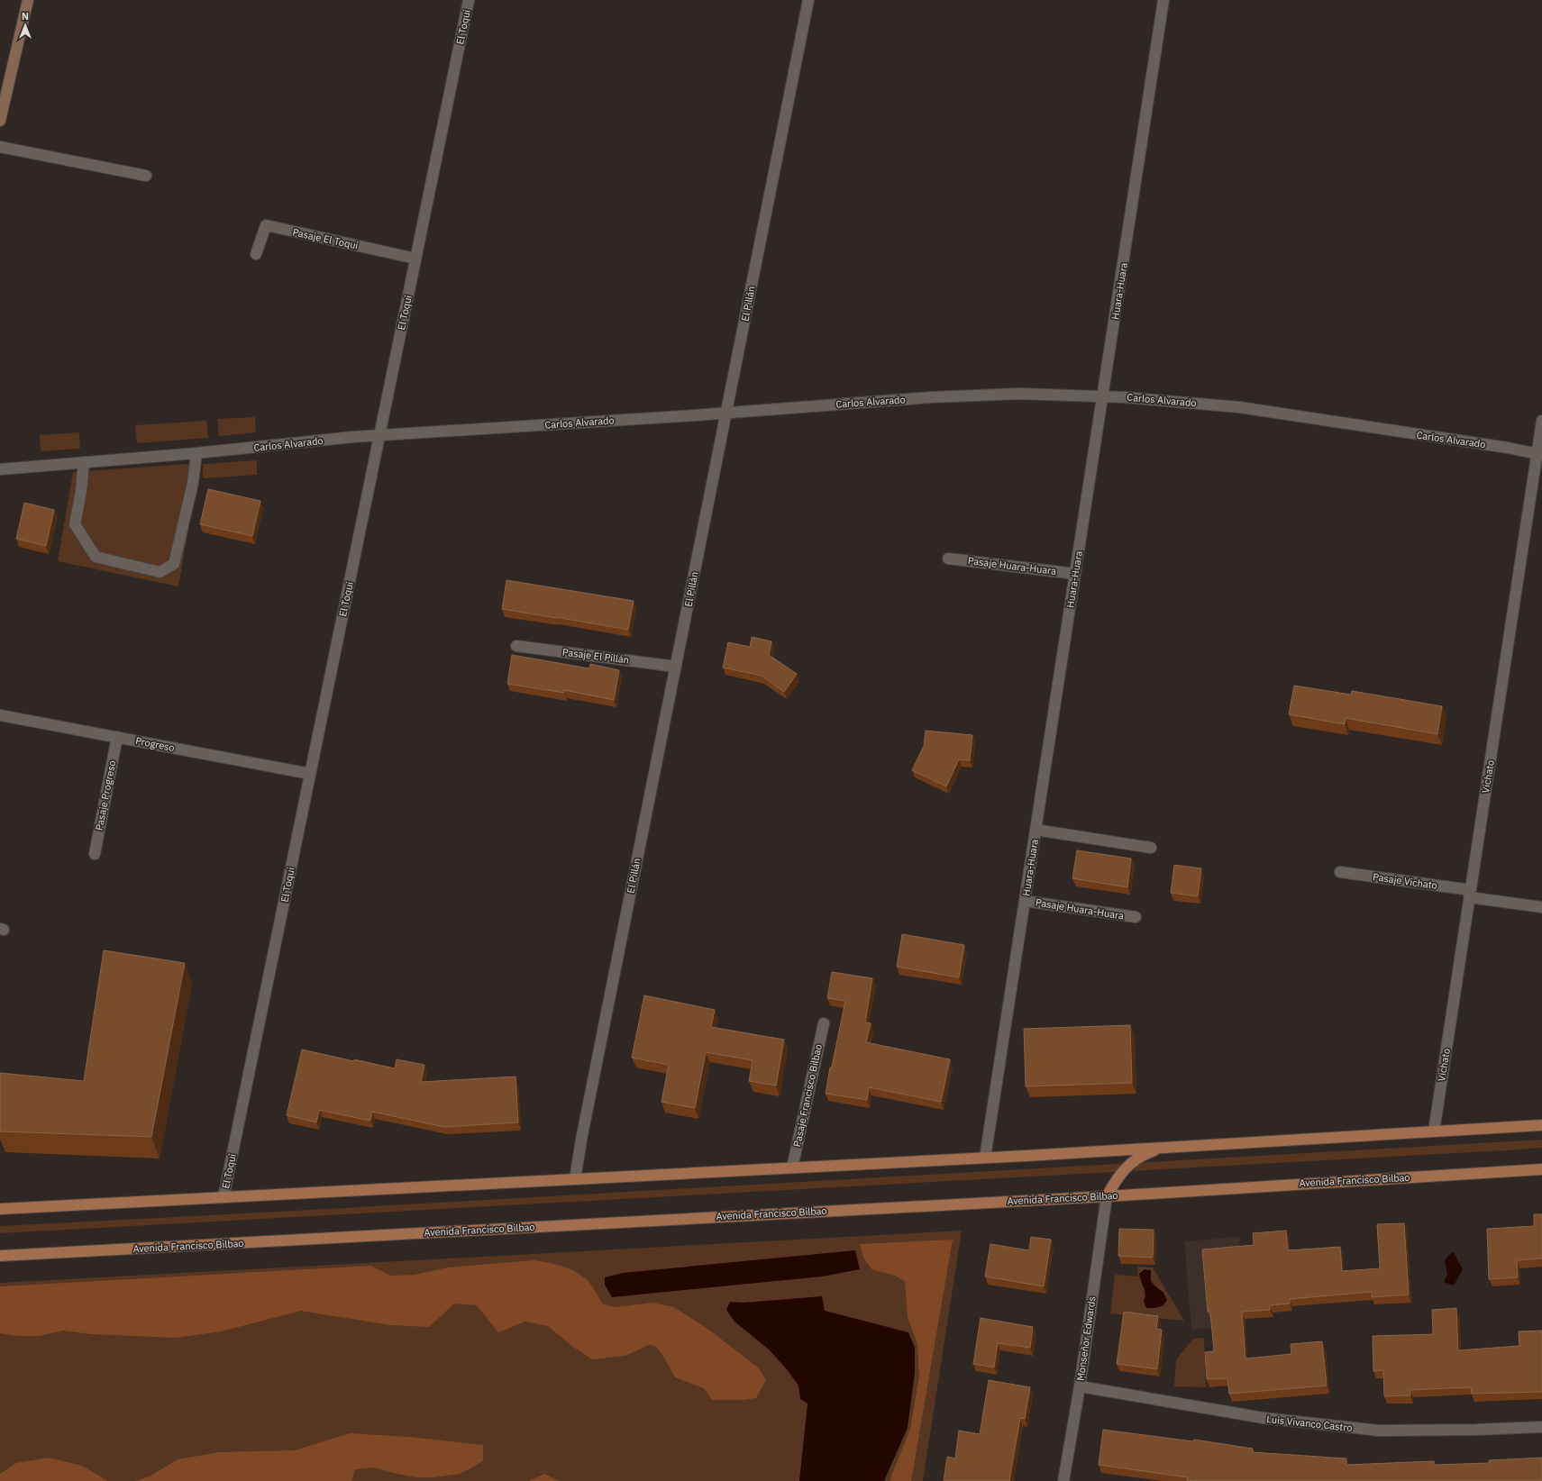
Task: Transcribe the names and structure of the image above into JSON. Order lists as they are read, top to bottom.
{
  "streets": {
    "main road": ["Avenida Francisco Bilbao"],
    "street": [
      "El Toqui",
      "Pasaje El Toqui",
      "Huara-Huara",
      "El Pillán",
      "Carlos Alvarado",
      "Pasaje Huara-Huara",
      "Pasaje El Pillán",
      "Progreso",
      "Vichato",
      "Pasaje Progreso",
      "Pasaje Vichato",
      "Pasaje Francisco Bilbao",
      "Monseñor Edwards",
      "Luis Vivanco Castro"
    ]
  },
  "crossings": [
    ["El Toqui", "Pasaje El Toqui"],
    ["El Toqui", "Carlos Alvarado"],
    ["El Toqui", "Progreso"],
    ["Huara-Huara", "Carlos Alvarado"],
    ["Huara-Huara", "Pasaje Huara-Huara"],
    ["El Pillán", "Carlos Alvarado"],
    ["El Pillán", "Pasaje El Pillán"],
    ["Carlos Alvarado", "Vichato"],
    ["Progreso", "Pasaje Progreso"],
    ["Vichato", "Pasaje Vichato"],
    ["Avenida Francisco Bilbao", "Monseñor Edwards"],
    ["Monseñor Edwards", "Luis Vivanco Castro"]
  ],
  "north": "top"
}
